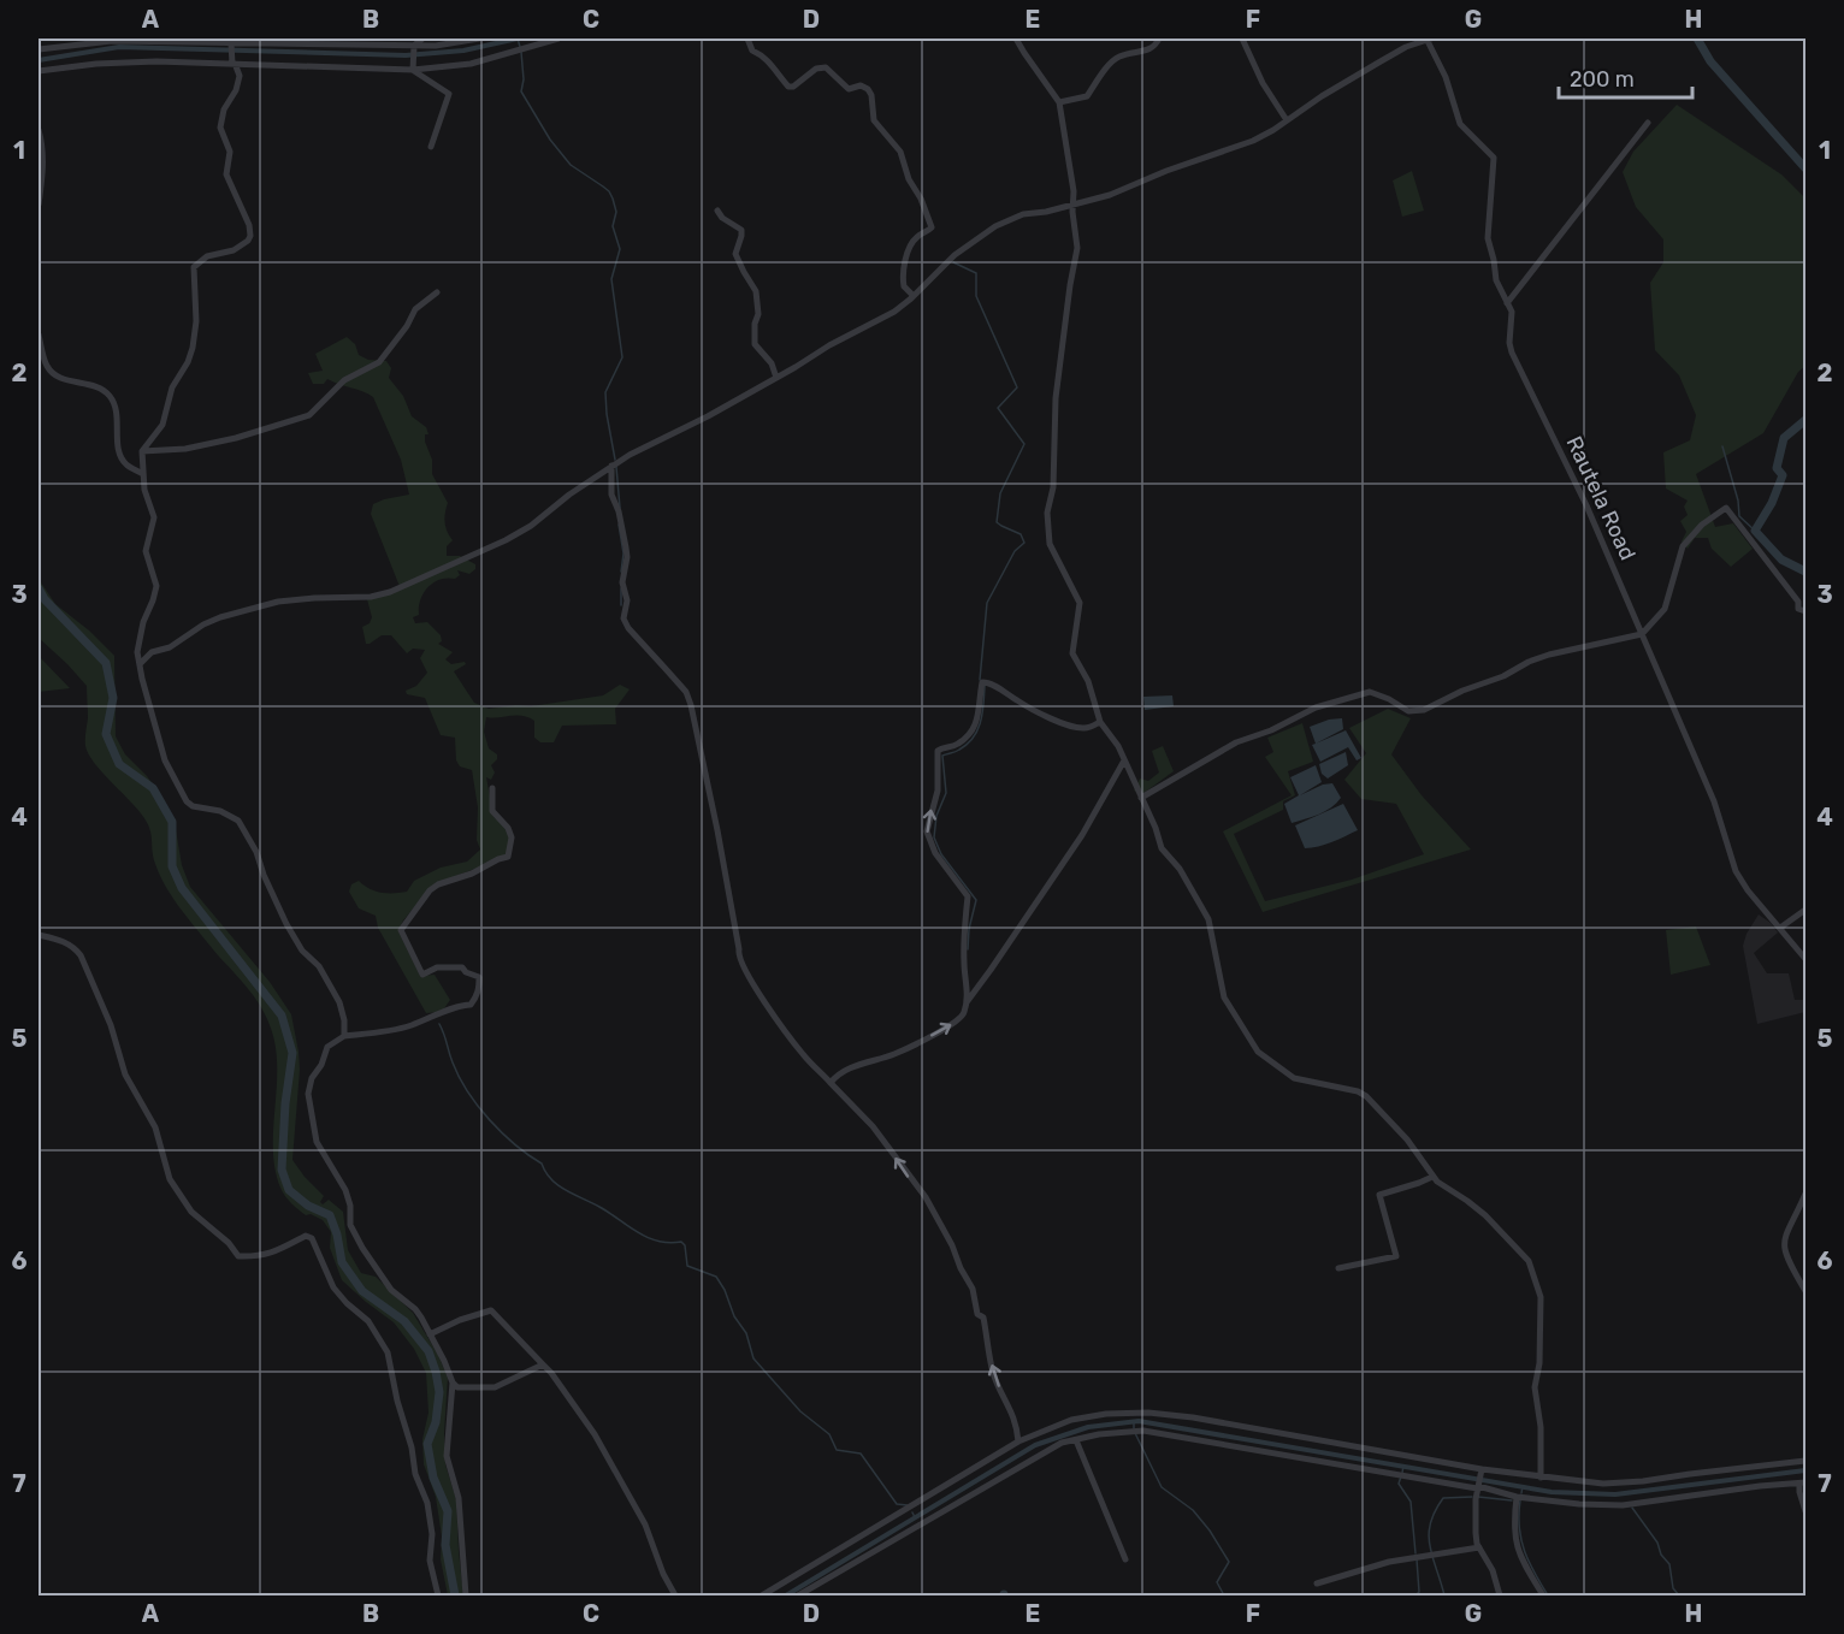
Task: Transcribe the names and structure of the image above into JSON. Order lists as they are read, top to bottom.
{
  "streets": {
    "street": ["Rautela Road"]
  },
  "scale_bar": "200 m",
  "grid": {
    "columns": [
      "A",
      "B",
      "C",
      "D",
      "E",
      "F",
      "G",
      "H"
    ],
    "rows": [
      "1",
      "2",
      "3",
      "4",
      "5",
      "6",
      "7"
    ]
  }
}
